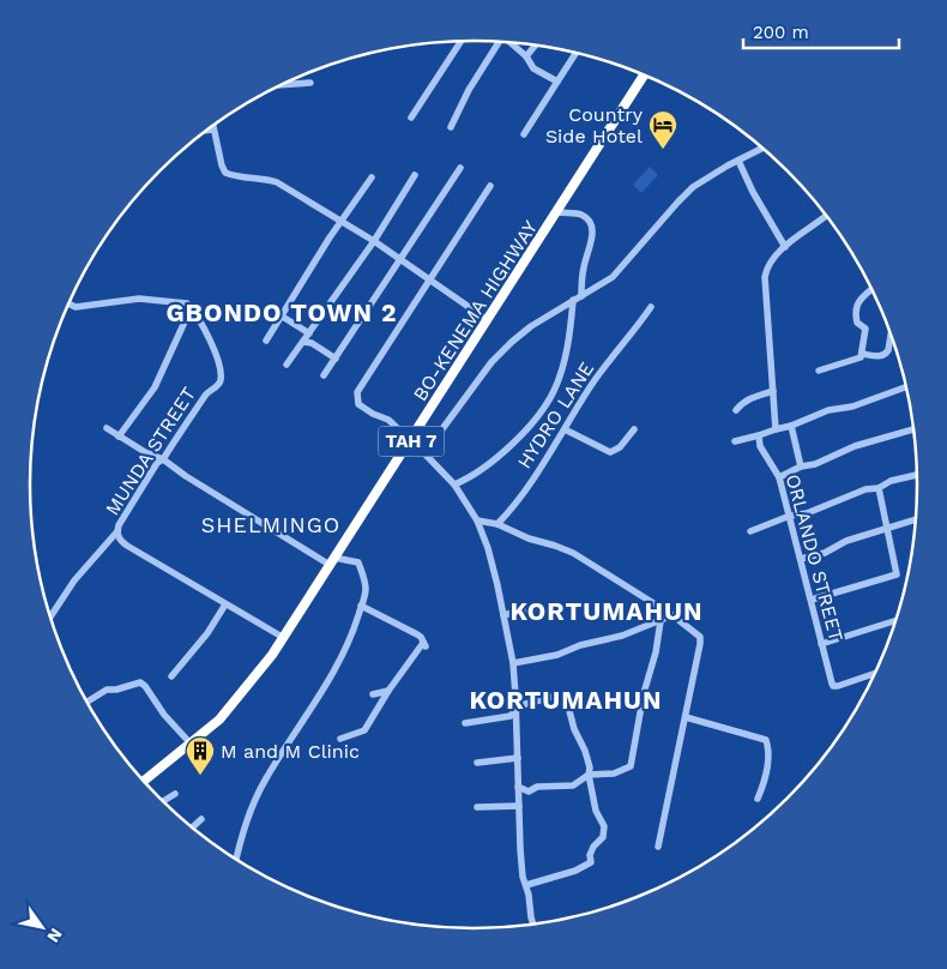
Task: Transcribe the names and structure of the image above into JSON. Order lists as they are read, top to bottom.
{
  "streets": {
    "highway": ["BO-KENEMA HIGHWAY", "TAH 7"],
    "street": ["HYDRO LANE", "MUNDA STREET", "ORLANDO STREET"]
  },
  "crossings": [
    ["BO-KENEMA HIGHWAY", "MUNDA STREET"]
  ],
  "districts": [
    "GBONDO TOWN 2",
    "SHELMINGO",
    "KORTUMAHUN",
    "KORTUMAHUN"
  ],
  "places": {
    "hotel": ["Country Side Hotel"],
    "building": ["M and M Clinic"]
  },
  "scale_bar": "200 m",
  "north": "bottom right"
}
